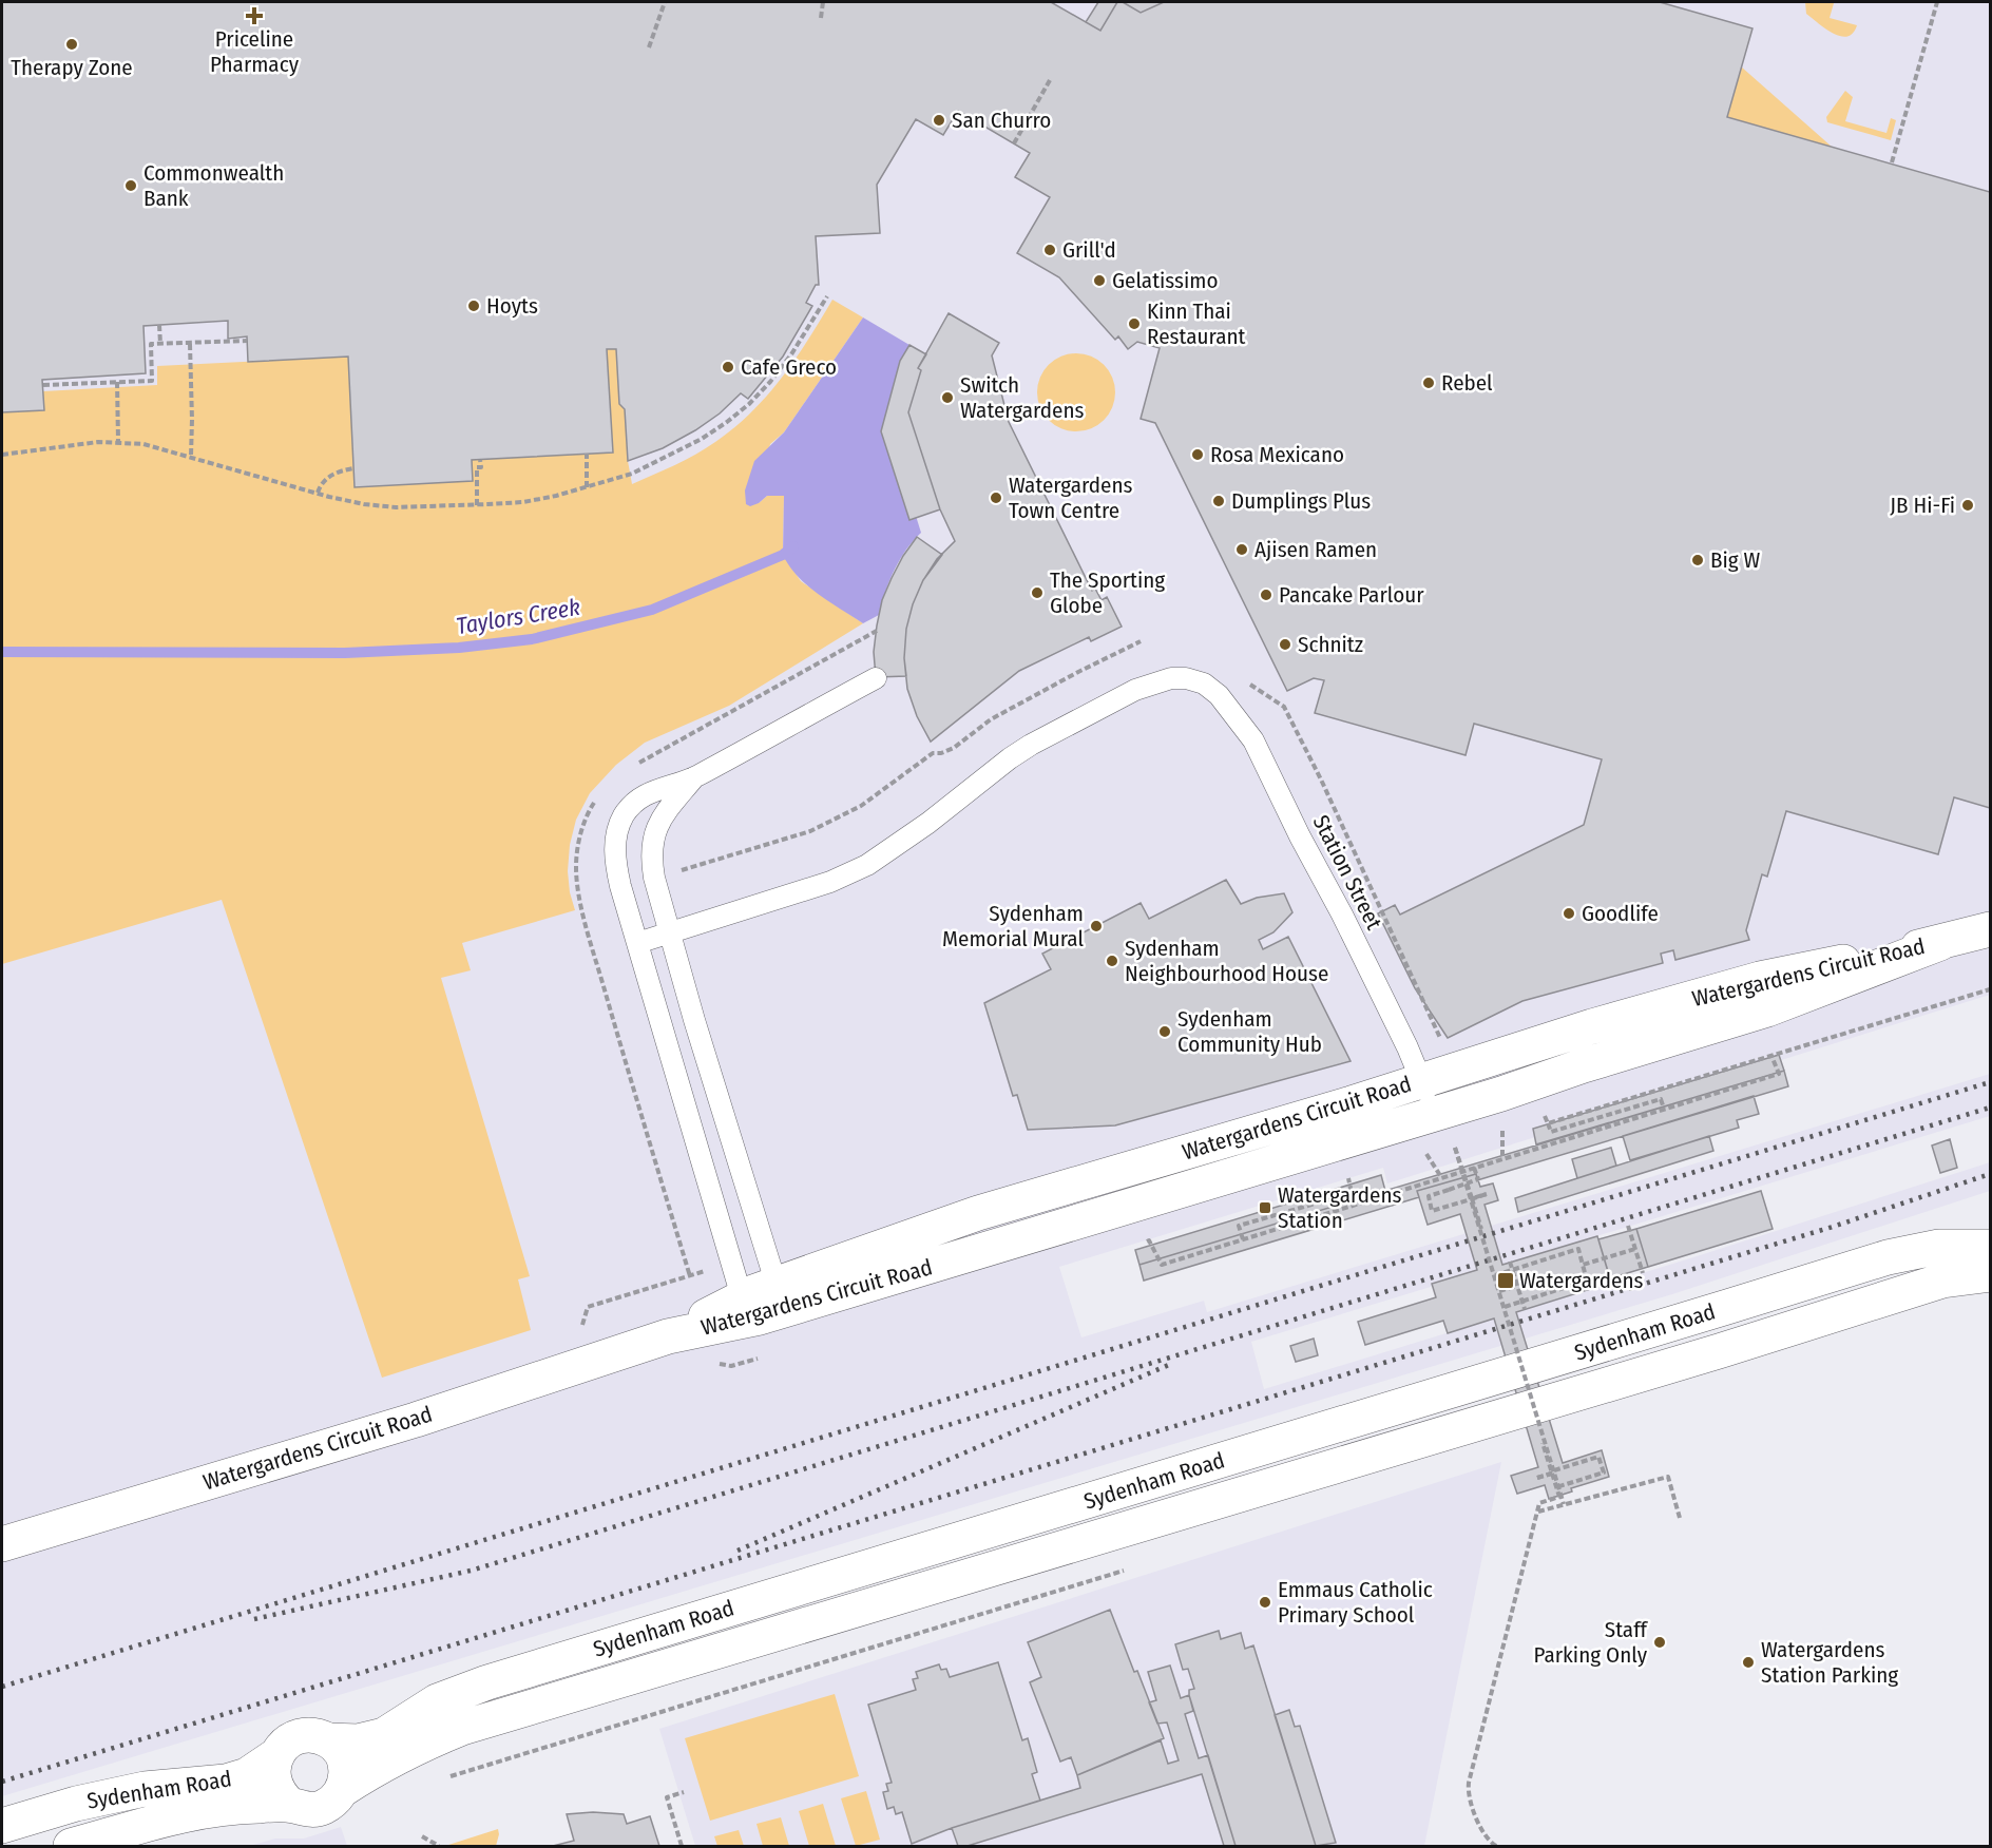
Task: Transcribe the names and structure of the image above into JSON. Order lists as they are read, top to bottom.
{
  "streets": {
    "street": ["Watergardens Circuit Road", "Sydenham Road"],
    "lane": ["Station Street"]
  },
  "crossings": [
    ["Station Street", "Watergardens Circuit Road"]
  ],
  "water": ["Taylors Creek"],
  "places": {
    "health": ["Priceline Pharmacy"],
    "other": [
      "Therapy Zone",
      "San Churro",
      "Commonwealth Bank",
      "Grill'd",
      "Gelatissimo",
      "Hoyts",
      "Kinn Thai Restaurant",
      "Cafe Greco",
      "Rebel",
      "Switch Watergardens",
      "Rosa Mexicano",
      "Watergardens Town Centre",
      "Dumplings Plus",
      "JB Hi-Fi",
      "Ajisen Ramen",
      "Big W",
      "The Sporting Globe",
      "Pancake Parlour",
      "Schnitz",
      "Goodlife",
      "Sydenham Memorial Mural",
      "Sydenham Neighbourhood House",
      "Sydenham Community Hub",
      "Emmaus Catholic Primary School",
      "Staff Parking Only",
      "Watergardens Station Parking"
    ],
    "transit": ["Watergardens Station", "Watergardens"]
  }
}
